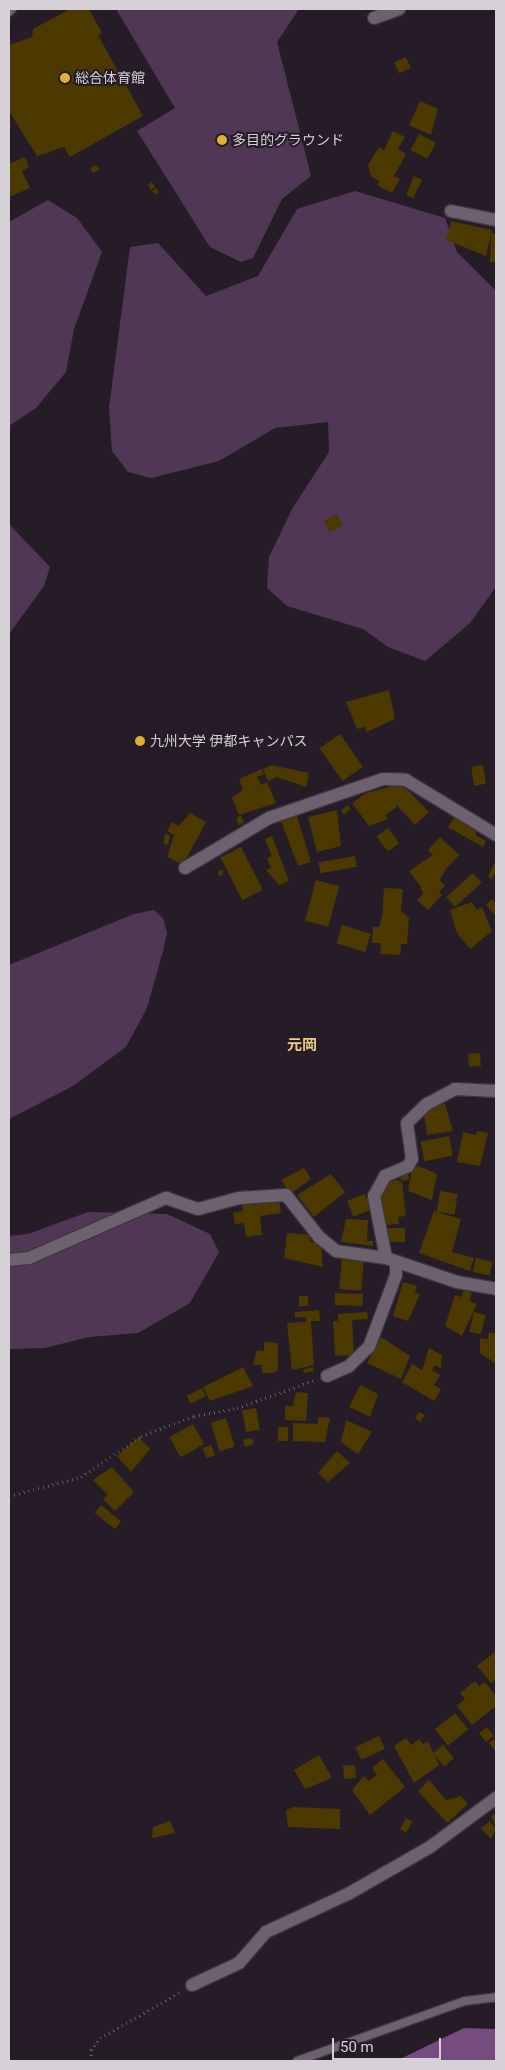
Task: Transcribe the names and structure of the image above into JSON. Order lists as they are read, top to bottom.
{
  "districts": ["元岡"],
  "places": ["総合体育館", "多目的グラウンド", "九州大学 伊都キャンパス"],
  "scale_bar": "50 m"
}
